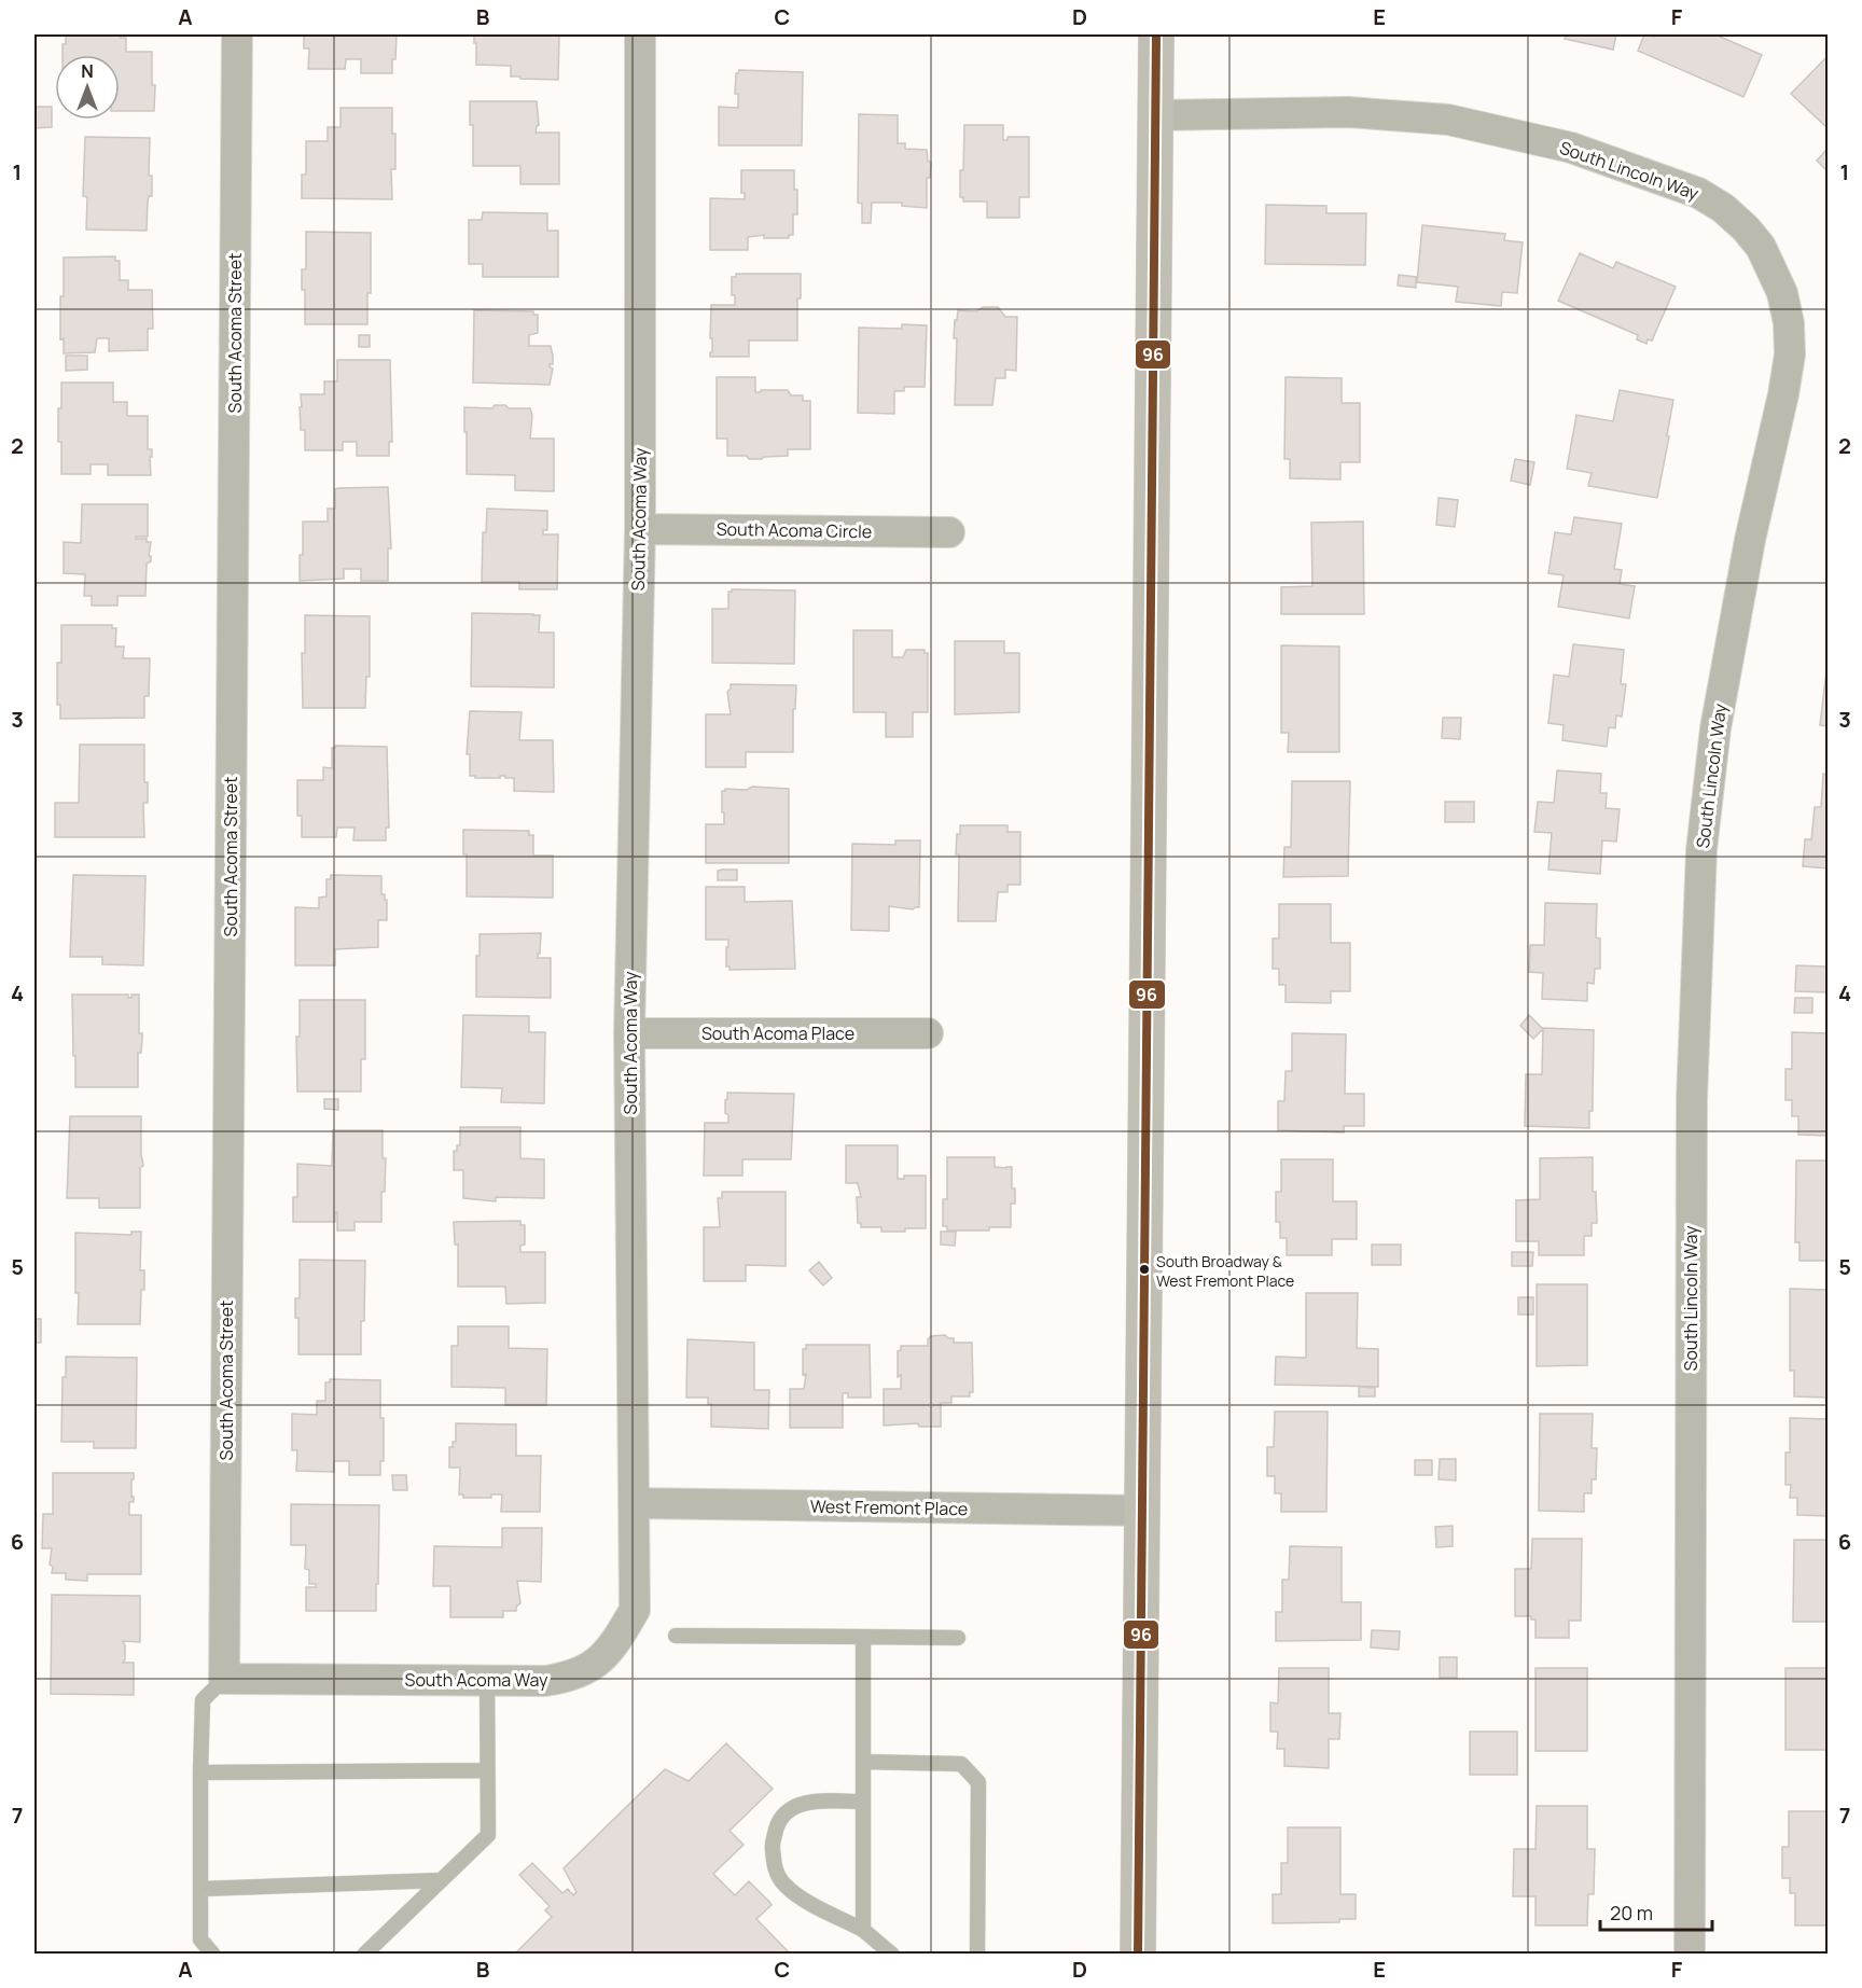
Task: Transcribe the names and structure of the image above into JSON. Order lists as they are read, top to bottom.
{
  "streets": {
    "street": [
      "South Lincoln Way",
      "South Acoma Street",
      "South Acoma Way",
      "South Acoma Circle",
      "South Acoma Place",
      "West Fremont Place"
    ]
  },
  "crossings": [
    ["South Acoma Street", "South Acoma Way"],
    ["South Acoma Way", "South Acoma Circle"],
    ["South Acoma Way", "South Acoma Place"],
    ["South Acoma Way", "West Fremont Place"]
  ],
  "places": ["South Broadway & West Fremont Place"],
  "lines": ["transit line 96"],
  "scale_bar": "20 m",
  "north": "top",
  "grid": {
    "columns": [
      "A",
      "B",
      "C",
      "D",
      "E",
      "F"
    ],
    "rows": [
      "1",
      "2",
      "3",
      "4",
      "5",
      "6",
      "7"
    ]
  }
}
